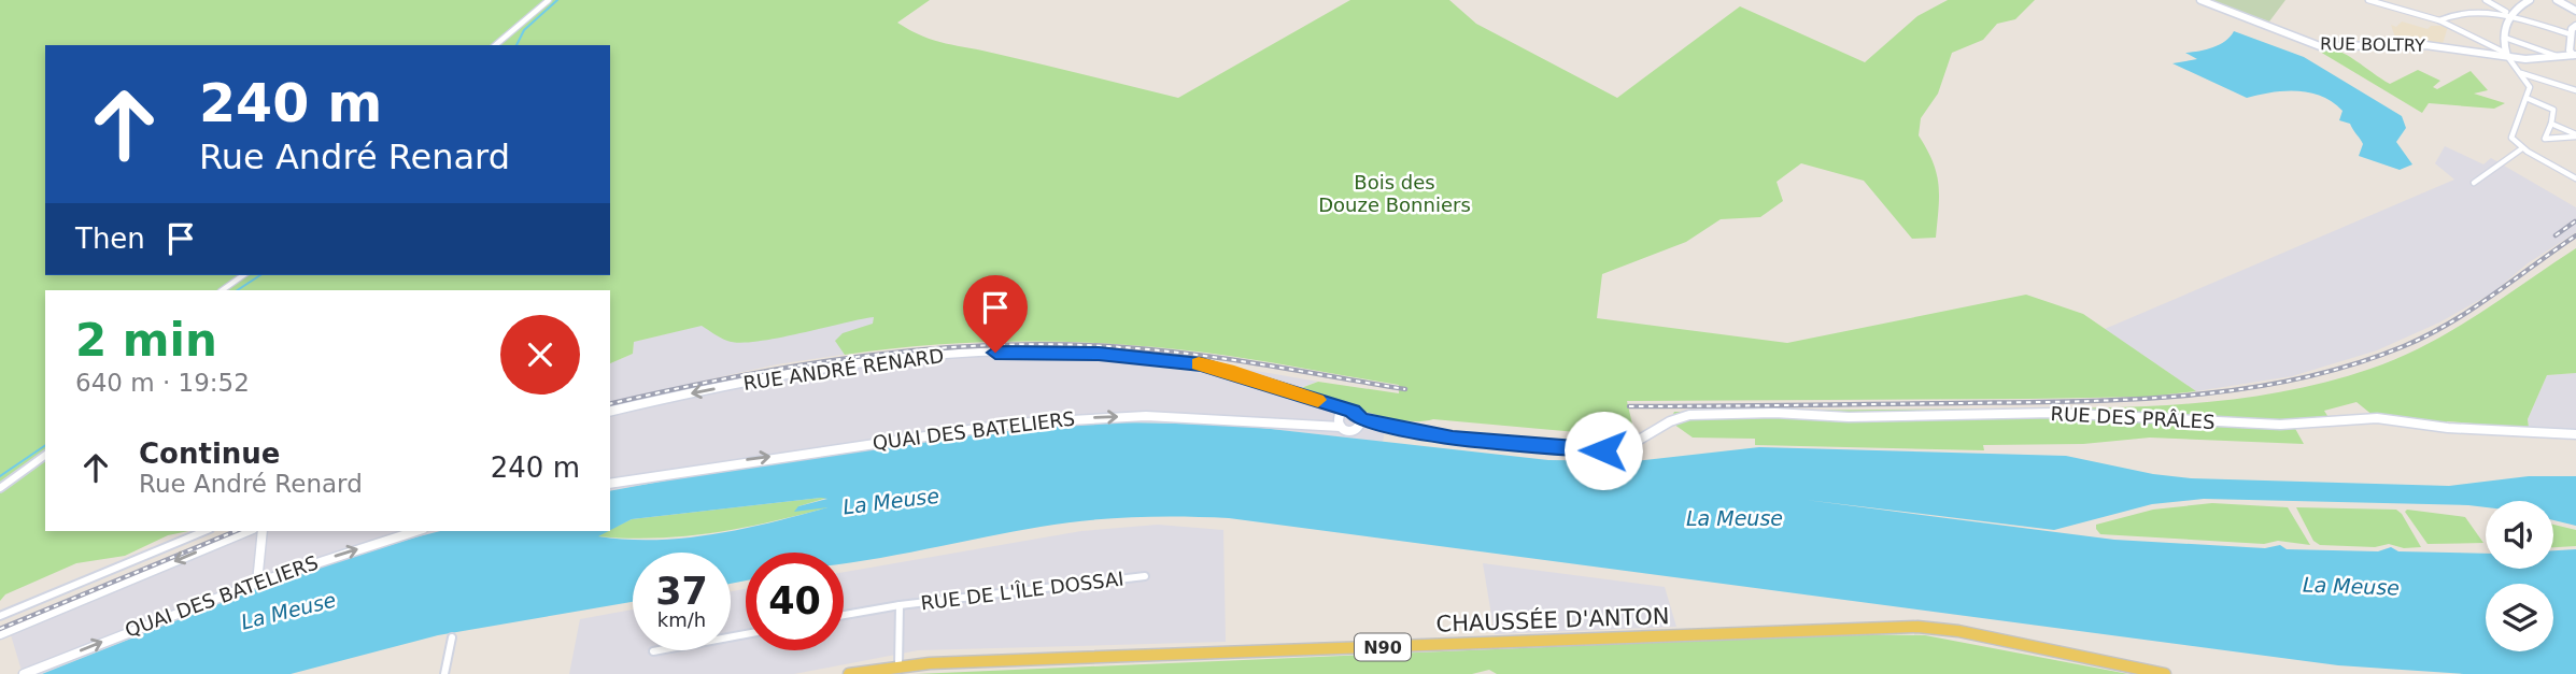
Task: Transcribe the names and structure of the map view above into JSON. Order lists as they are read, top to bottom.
{
  "streets": {
    "main road": ["CHAUSSÉE D'ANTON", "N90"],
    "street": [
      "RUE BOLTRY",
      "RUE ANDRÉ RENARD",
      "RUE DES PRÂLES",
      "QUAI DES BATELIERS",
      "RUE DE L'ÎLE DOSSAI"
    ]
  },
  "crossings": [
    ["RUE ANDRÉ RENARD", "RUE DES PRÂLES"],
    ["RUE ANDRÉ RENARD", "QUAI DES BATELIERS"],
    ["RUE DES PRÂLES", "QUAI DES BATELIERS"],
    ["RUE DE L'ÎLE DOSSAI", "CHAUSSÉE D'ANTON"]
  ],
  "one_way": ["RUE ANDRÉ RENARD"],
  "water": ["La Meuse"],
  "parks": ["Bois des Douze Bonniers"],
  "page": {
    "turn": ["240 m", "Rue André Renard"],
    "then": "Then",
    "heading": ["2 min", "640 m · 19:52"],
    "list": [
      {
        "name": "Continue",
        "note": "Rue André Renard",
        "value": "240 m"
      }
    ],
    "speed": "37 km/h",
    "limit": "40"
  }
}
